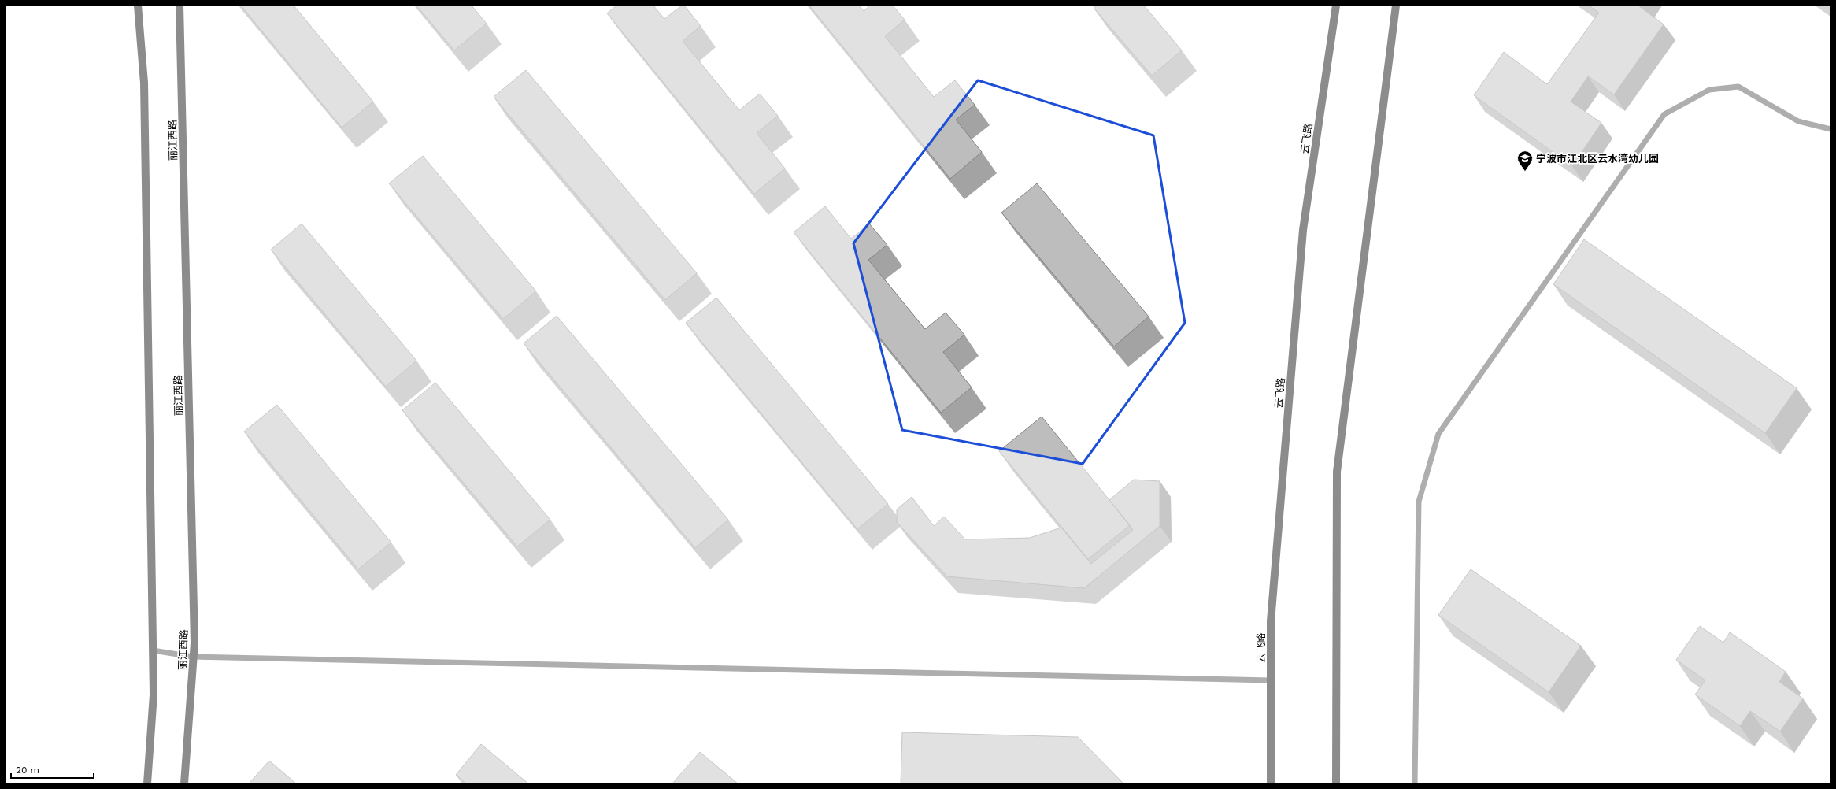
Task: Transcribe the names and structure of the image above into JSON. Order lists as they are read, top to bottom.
{
  "streets": {
    "main road": ["云飞路", "丽江西路"]
  },
  "places": {
    "school or university": ["宁波市江北区云水湾幼儿园"]
  },
  "scale_bar": "20 m"
}
